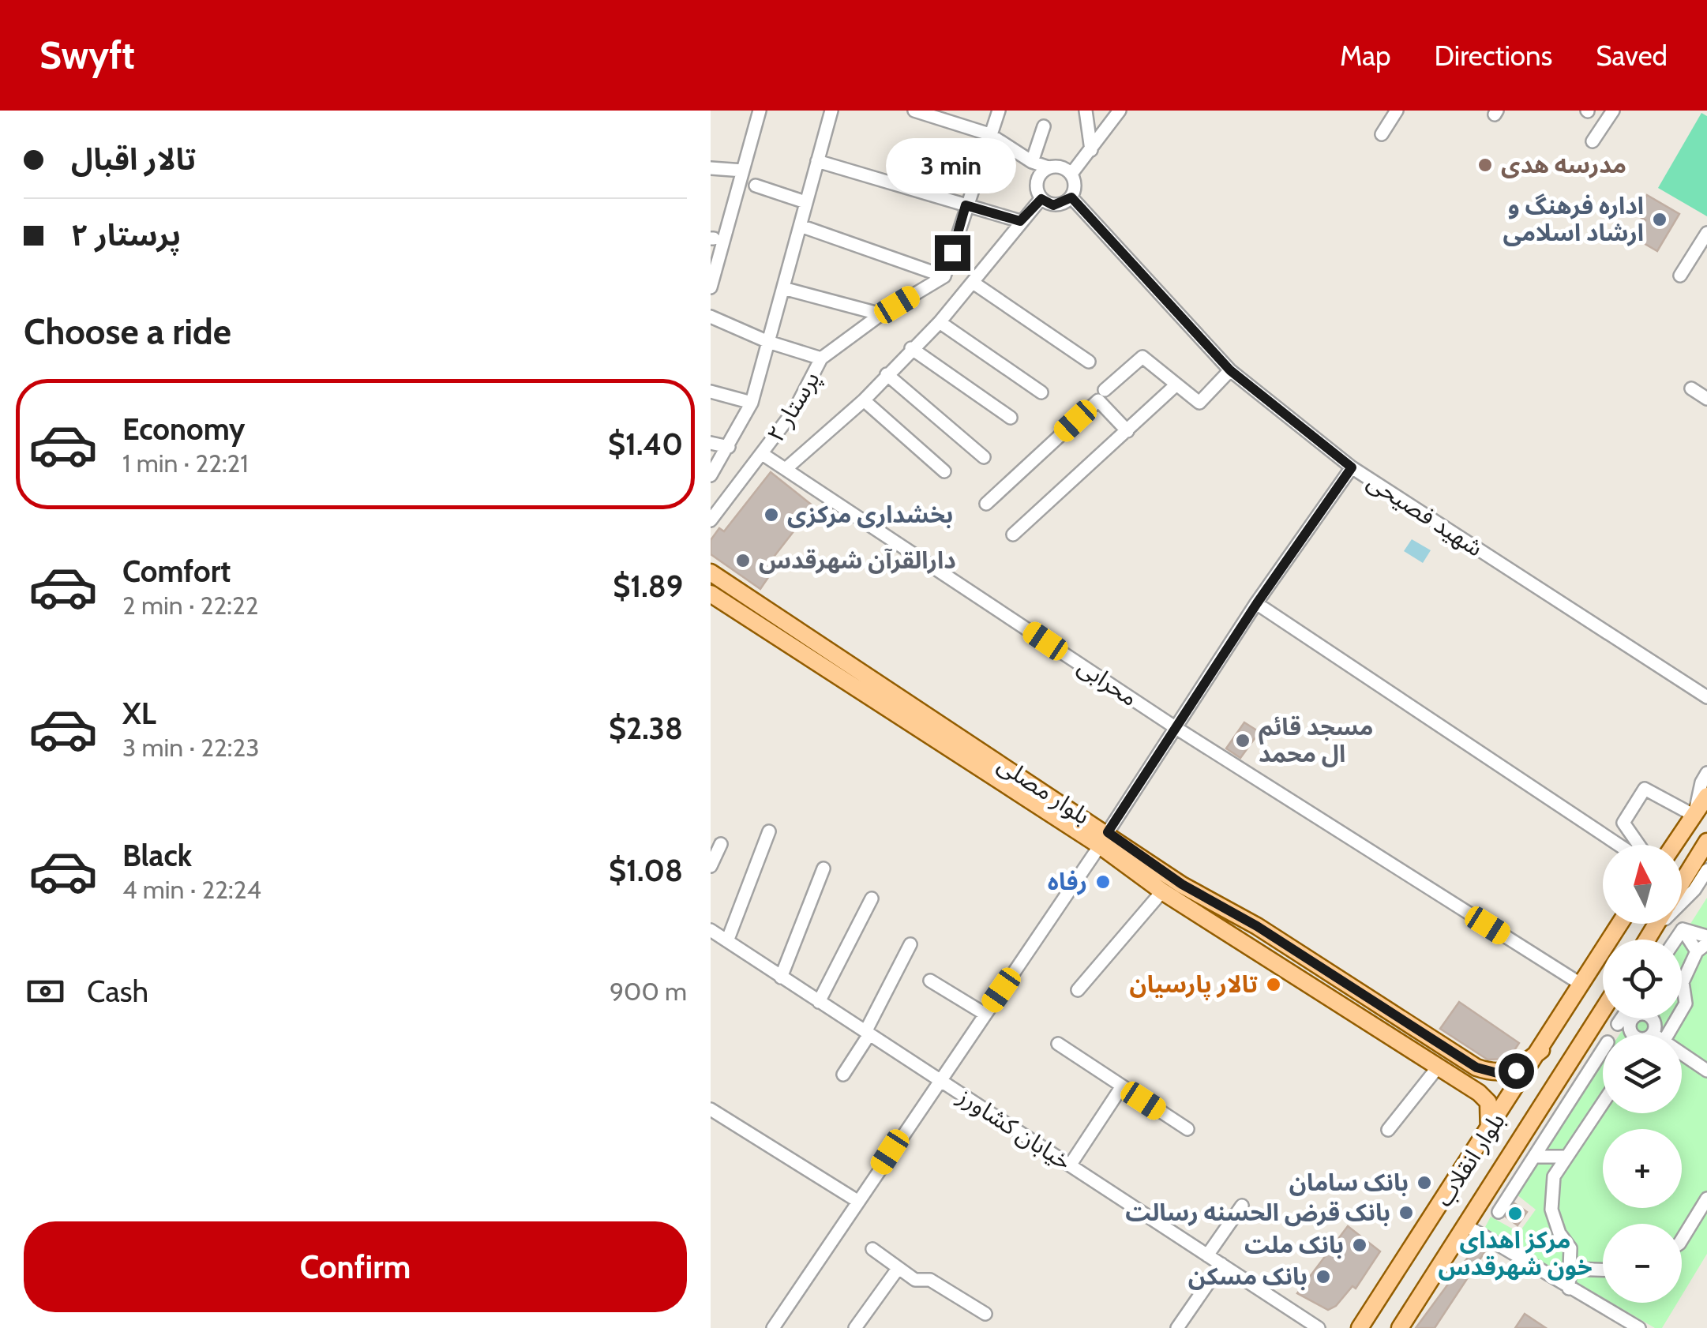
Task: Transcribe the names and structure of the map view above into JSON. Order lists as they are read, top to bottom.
{
  "streets": {
    "main road": ["بلوار مصلی", "بلوار انقلاب"],
    "street": [
      "پرستار ۲",
      "شهید فصیحی",
      "محرابی",
      "خیابان کشاورز"
    ]
  },
  "crossings": [
    ["پرستار ۲", "محرابی"],
    ["محرابی", "بلوار انقلاب"],
    ["بلوار مصلی", "بلوار انقلاب"]
  ],
  "places": [
    "مدرسه هدی",
    "اداره فرهنگ و ارشاد اسلامی",
    "بخشداری مرکزی",
    "دارالقرآن شهرقدس",
    "مسجد قائم ال محمد",
    "رفاه",
    "تالار پارسیان",
    "بانک سامان",
    "بانک قرض الحسنه رسالت",
    "مرکز اهدای خون شهرقدس",
    "بانک ملت",
    "بانک مسکن"
  ],
  "north": "top",
  "page": {
    "header": "Swyft",
    "nav": ["Map", "Directions", "Saved"],
    "banner": ["تالار اقبال", "پرستار ۲"],
    "bubble": "3 min",
    "heading": "Choose a ride",
    "list": [
      {
        "name": "Economy",
        "note": "1 min · 22:21",
        "value": "$1.40"
      },
      {
        "name": "Comfort",
        "note": "2 min · 22:22",
        "value": "$1.89"
      },
      {
        "name": "XL",
        "note": "3 min · 22:23",
        "value": "$2.38"
      },
      {
        "name": "Black",
        "note": "4 min · 22:24",
        "value": "$1.08"
      }
    ],
    "map_buttons": ["+", "−"],
    "pay": ["Cash", "900 m"],
    "buttons": "Confirm"
  }
}
